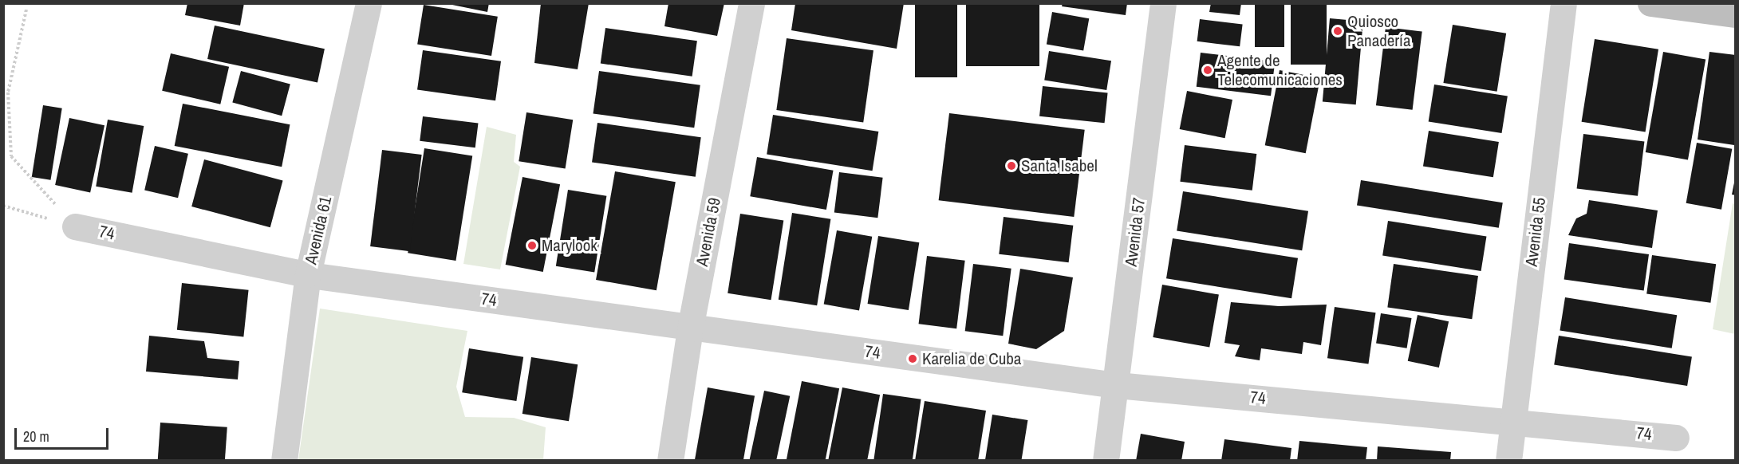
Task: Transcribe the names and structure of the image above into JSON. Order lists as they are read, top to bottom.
{
  "streets": {
    "street": [
      "Avenida 61",
      "Avenida 59",
      "Avenida 57",
      "Avenida 55",
      "74"
    ]
  },
  "crossings": [
    ["Avenida 61", "74"],
    ["Avenida 59", "74"],
    ["Avenida 57", "74"],
    ["Avenida 55", "74"]
  ],
  "places": [
    "Quiosco Panadería",
    "Agente de Telecomunicaciones",
    "Santa Isabel",
    "Marylook",
    "Karelia de Cuba"
  ],
  "scale_bar": "20 m"
}
